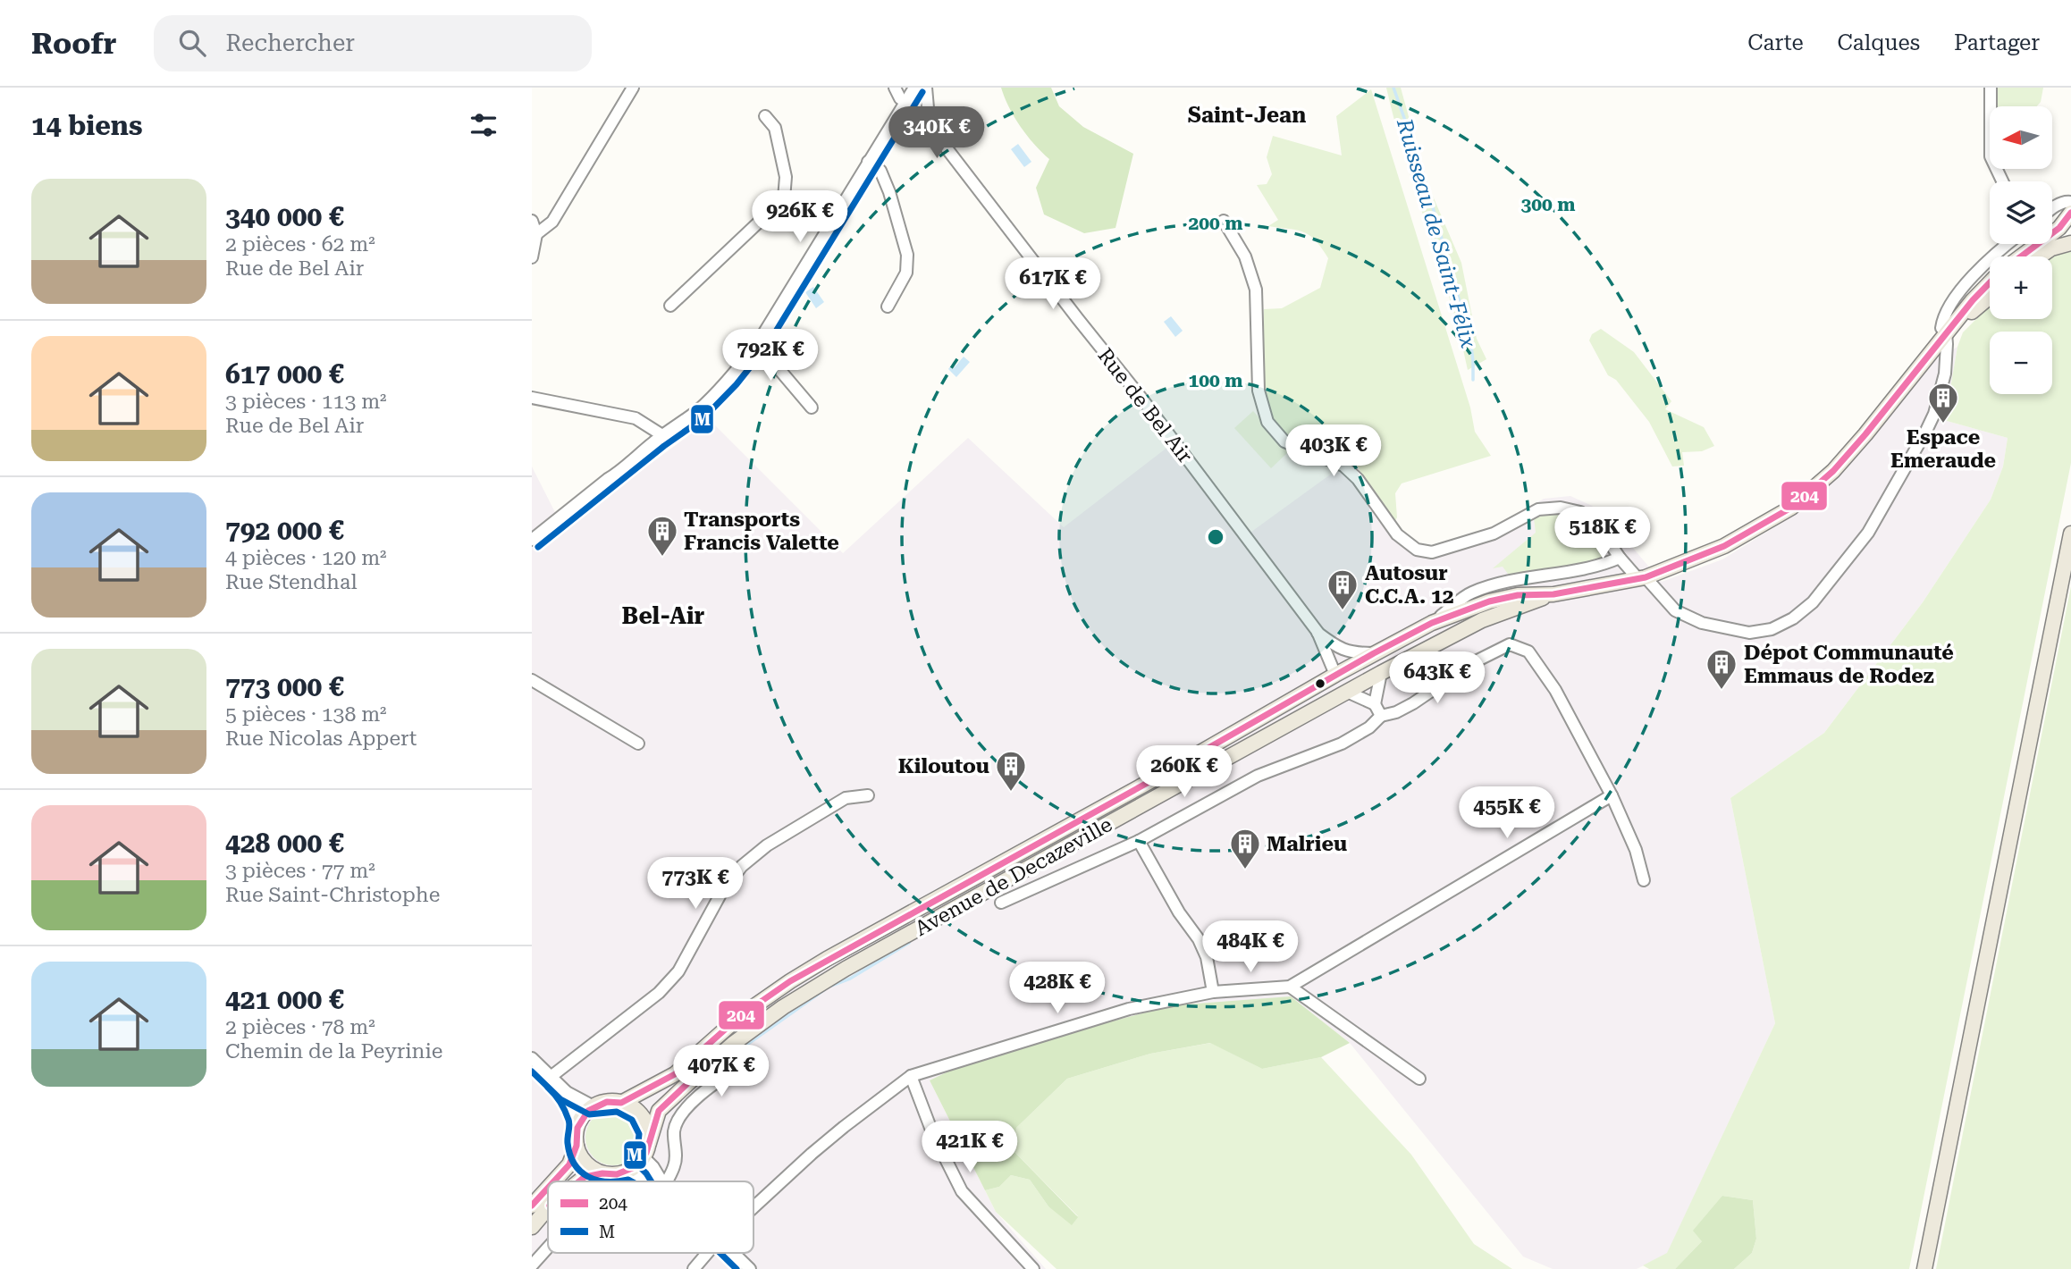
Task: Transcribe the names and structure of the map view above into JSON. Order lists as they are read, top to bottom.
{
  "streets": {
    "main road": ["Avenue de Decazeville"],
    "street": ["Rue de Bel Air"]
  },
  "crossings": [
    ["Rue de Bel Air", "Avenue de Decazeville"]
  ],
  "districts": ["Saint-Jean", "Bel-Air"],
  "water": ["Ruisseau de Saint-Félix"],
  "places": {
    "building": [
      "Espace Emeraude",
      "Transports Francis Valette",
      "Autosur C.C.A. 12",
      "Dépot Communauté Emmaus de Rodez",
      "Kiloutou",
      "Malrieu"
    ]
  },
  "lines": ["transit line M", "transit line 204"],
  "legend": ["204", "M"],
  "north": "left",
  "page": {
    "header": "Roofr",
    "search": "Rechercher",
    "nav": ["Carte", "Calques", "Partager"],
    "heading": "14 biens",
    "map_buttons": ["+", "−"],
    "price": [
      "340K €",
      "926K €",
      "617K €",
      "792K €",
      "403K €",
      "518K €",
      "643K €",
      "260K €",
      "455K €",
      "773K €",
      "484K €",
      "428K €",
      "407K €",
      "421K €"
    ],
    "list": [
      {
        "name": "340 000 €",
        "note": "2 pièces · 62 m² · Rue de Bel Air"
      },
      {
        "name": "617 000 €",
        "note": "3 pièces · 113 m² · Rue de Bel Air"
      },
      {
        "name": "792 000 €",
        "note": "4 pièces · 120 m² · Rue Stendhal"
      },
      {
        "name": "773 000 €",
        "note": "5 pièces · 138 m² · Rue Nicolas Appert"
      },
      {
        "name": "428 000 €",
        "note": "3 pièces · 77 m² · Rue Saint-Christophe"
      },
      {
        "name": "421 000 €",
        "note": "2 pièces · 78 m² · Chemin de la Peyrinie"
      }
    ]
  },
  "rings": ["300 m", "200 m", "100 m"]
}
